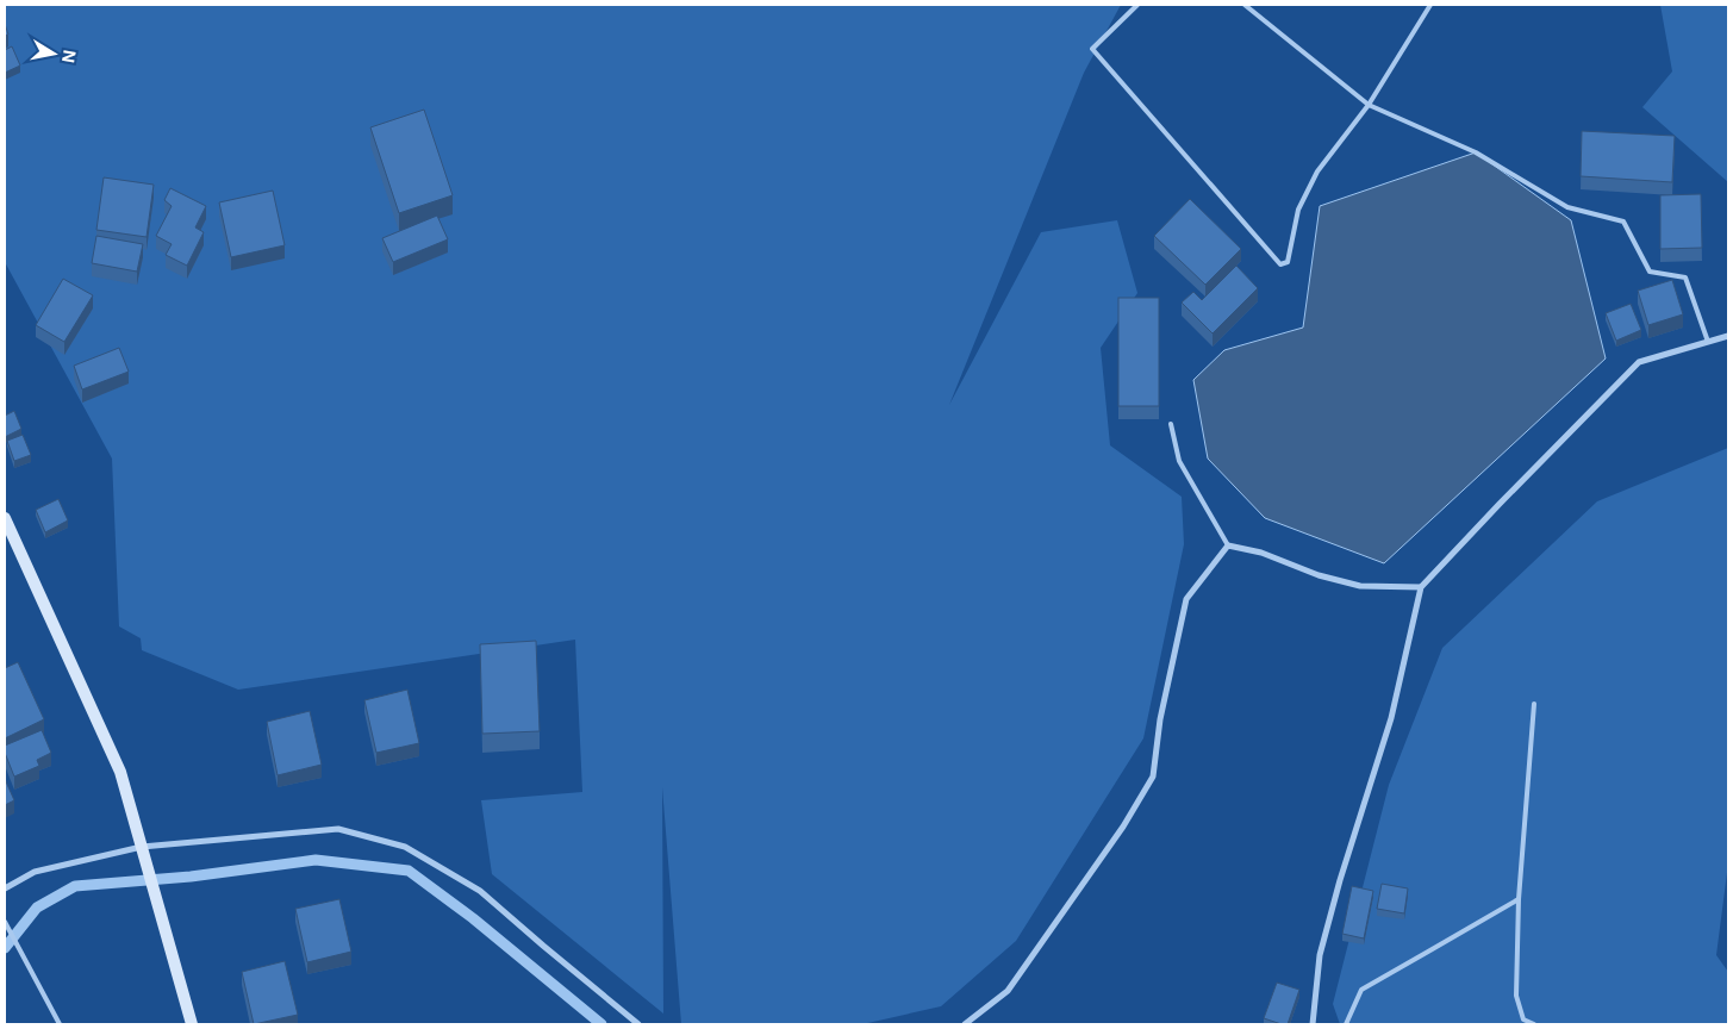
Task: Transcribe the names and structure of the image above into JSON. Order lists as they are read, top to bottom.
{
  "north": "right"
}
